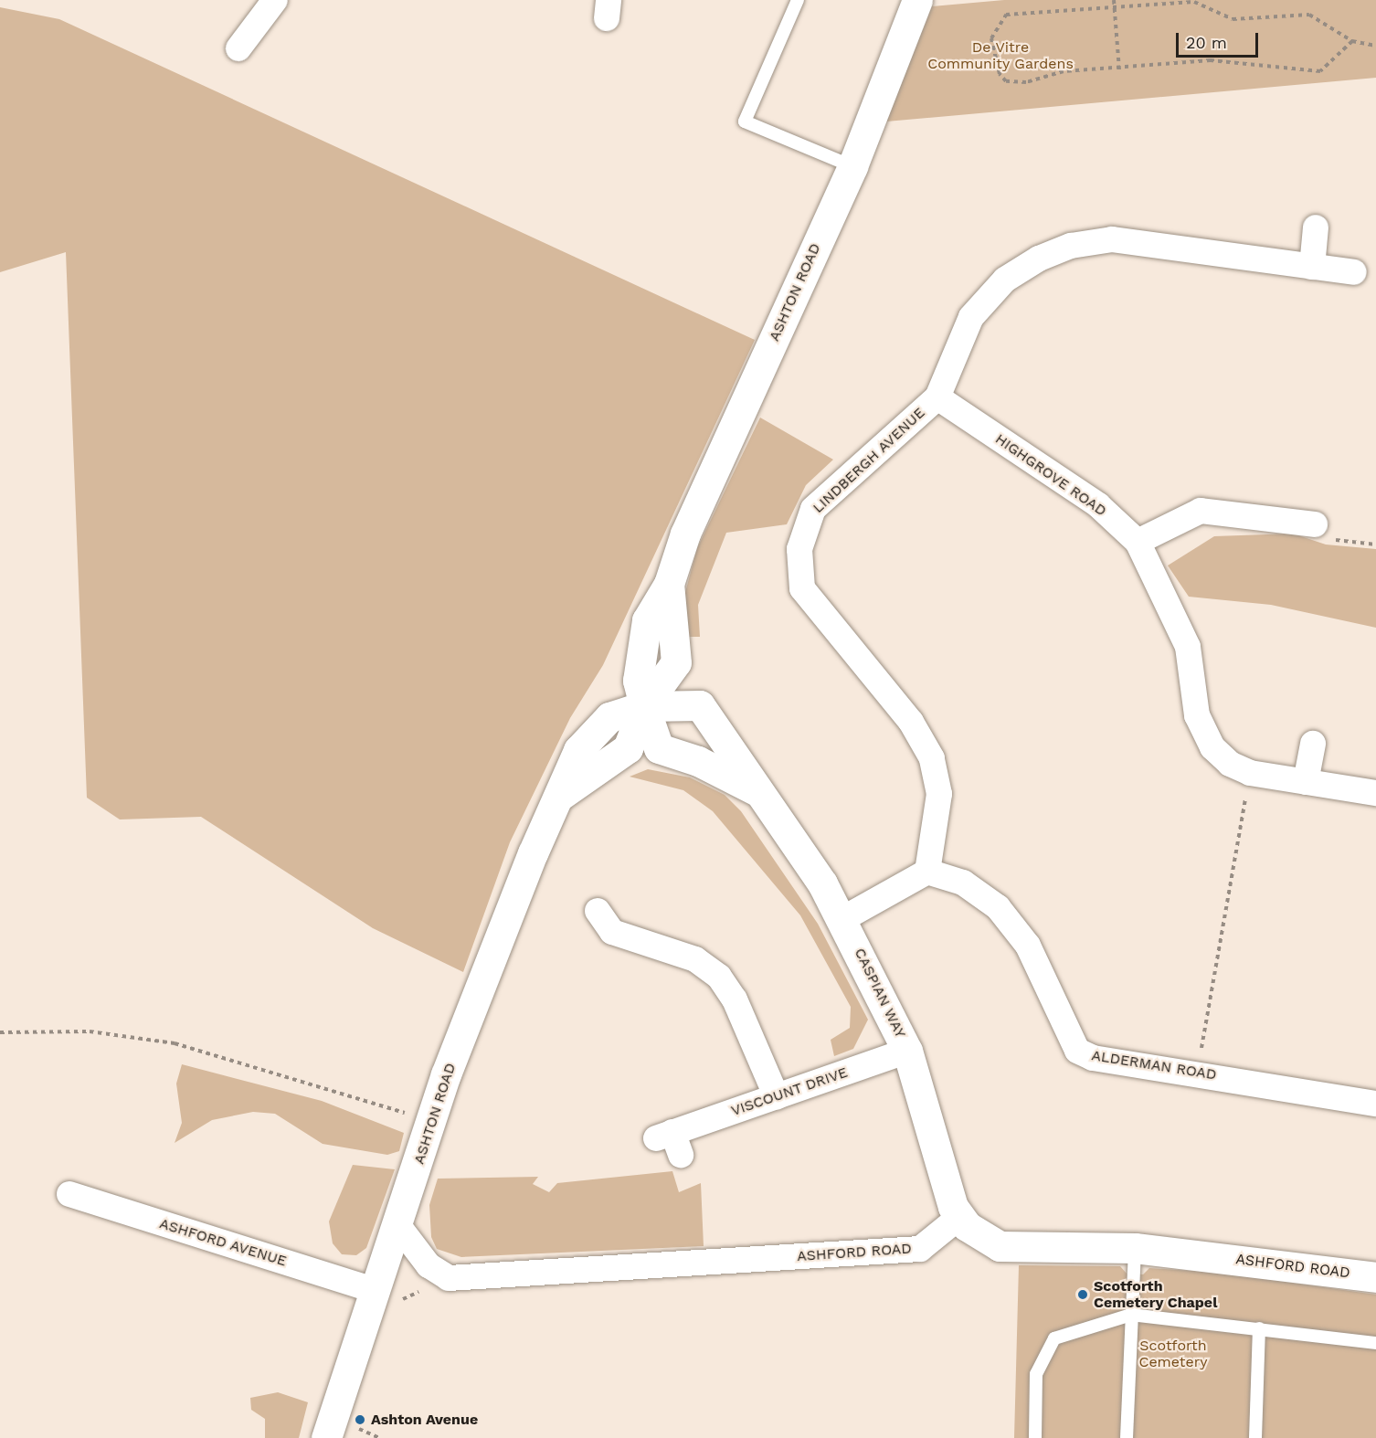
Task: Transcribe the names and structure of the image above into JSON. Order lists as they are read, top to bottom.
{
  "streets": {
    "main road": ["ASHTON ROAD", "CASPIAN WAY", "ASHFORD ROAD"],
    "street": [
      "LINDBERGH AVENUE",
      "HIGHGROVE ROAD",
      "ALDERMAN ROAD",
      "VISCOUNT DRIVE",
      "ASHFORD AVENUE"
    ]
  },
  "crossings": [
    ["ASHTON ROAD", "CASPIAN WAY"],
    ["ASHTON ROAD", "ASHFORD AVENUE"],
    ["ASHTON ROAD", "ASHFORD ROAD"],
    ["LINDBERGH AVENUE", "HIGHGROVE ROAD"],
    ["LINDBERGH AVENUE", "ALDERMAN ROAD"],
    ["CASPIAN WAY", "VISCOUNT DRIVE"],
    ["CASPIAN WAY", "ASHFORD ROAD"]
  ],
  "parks": ["De Vitre Community Gardens", "Scotforth Cemetery"],
  "places": ["Scotforth Cemetery Chapel", "Ashton Avenue"],
  "scale_bar": "20 m"
}
